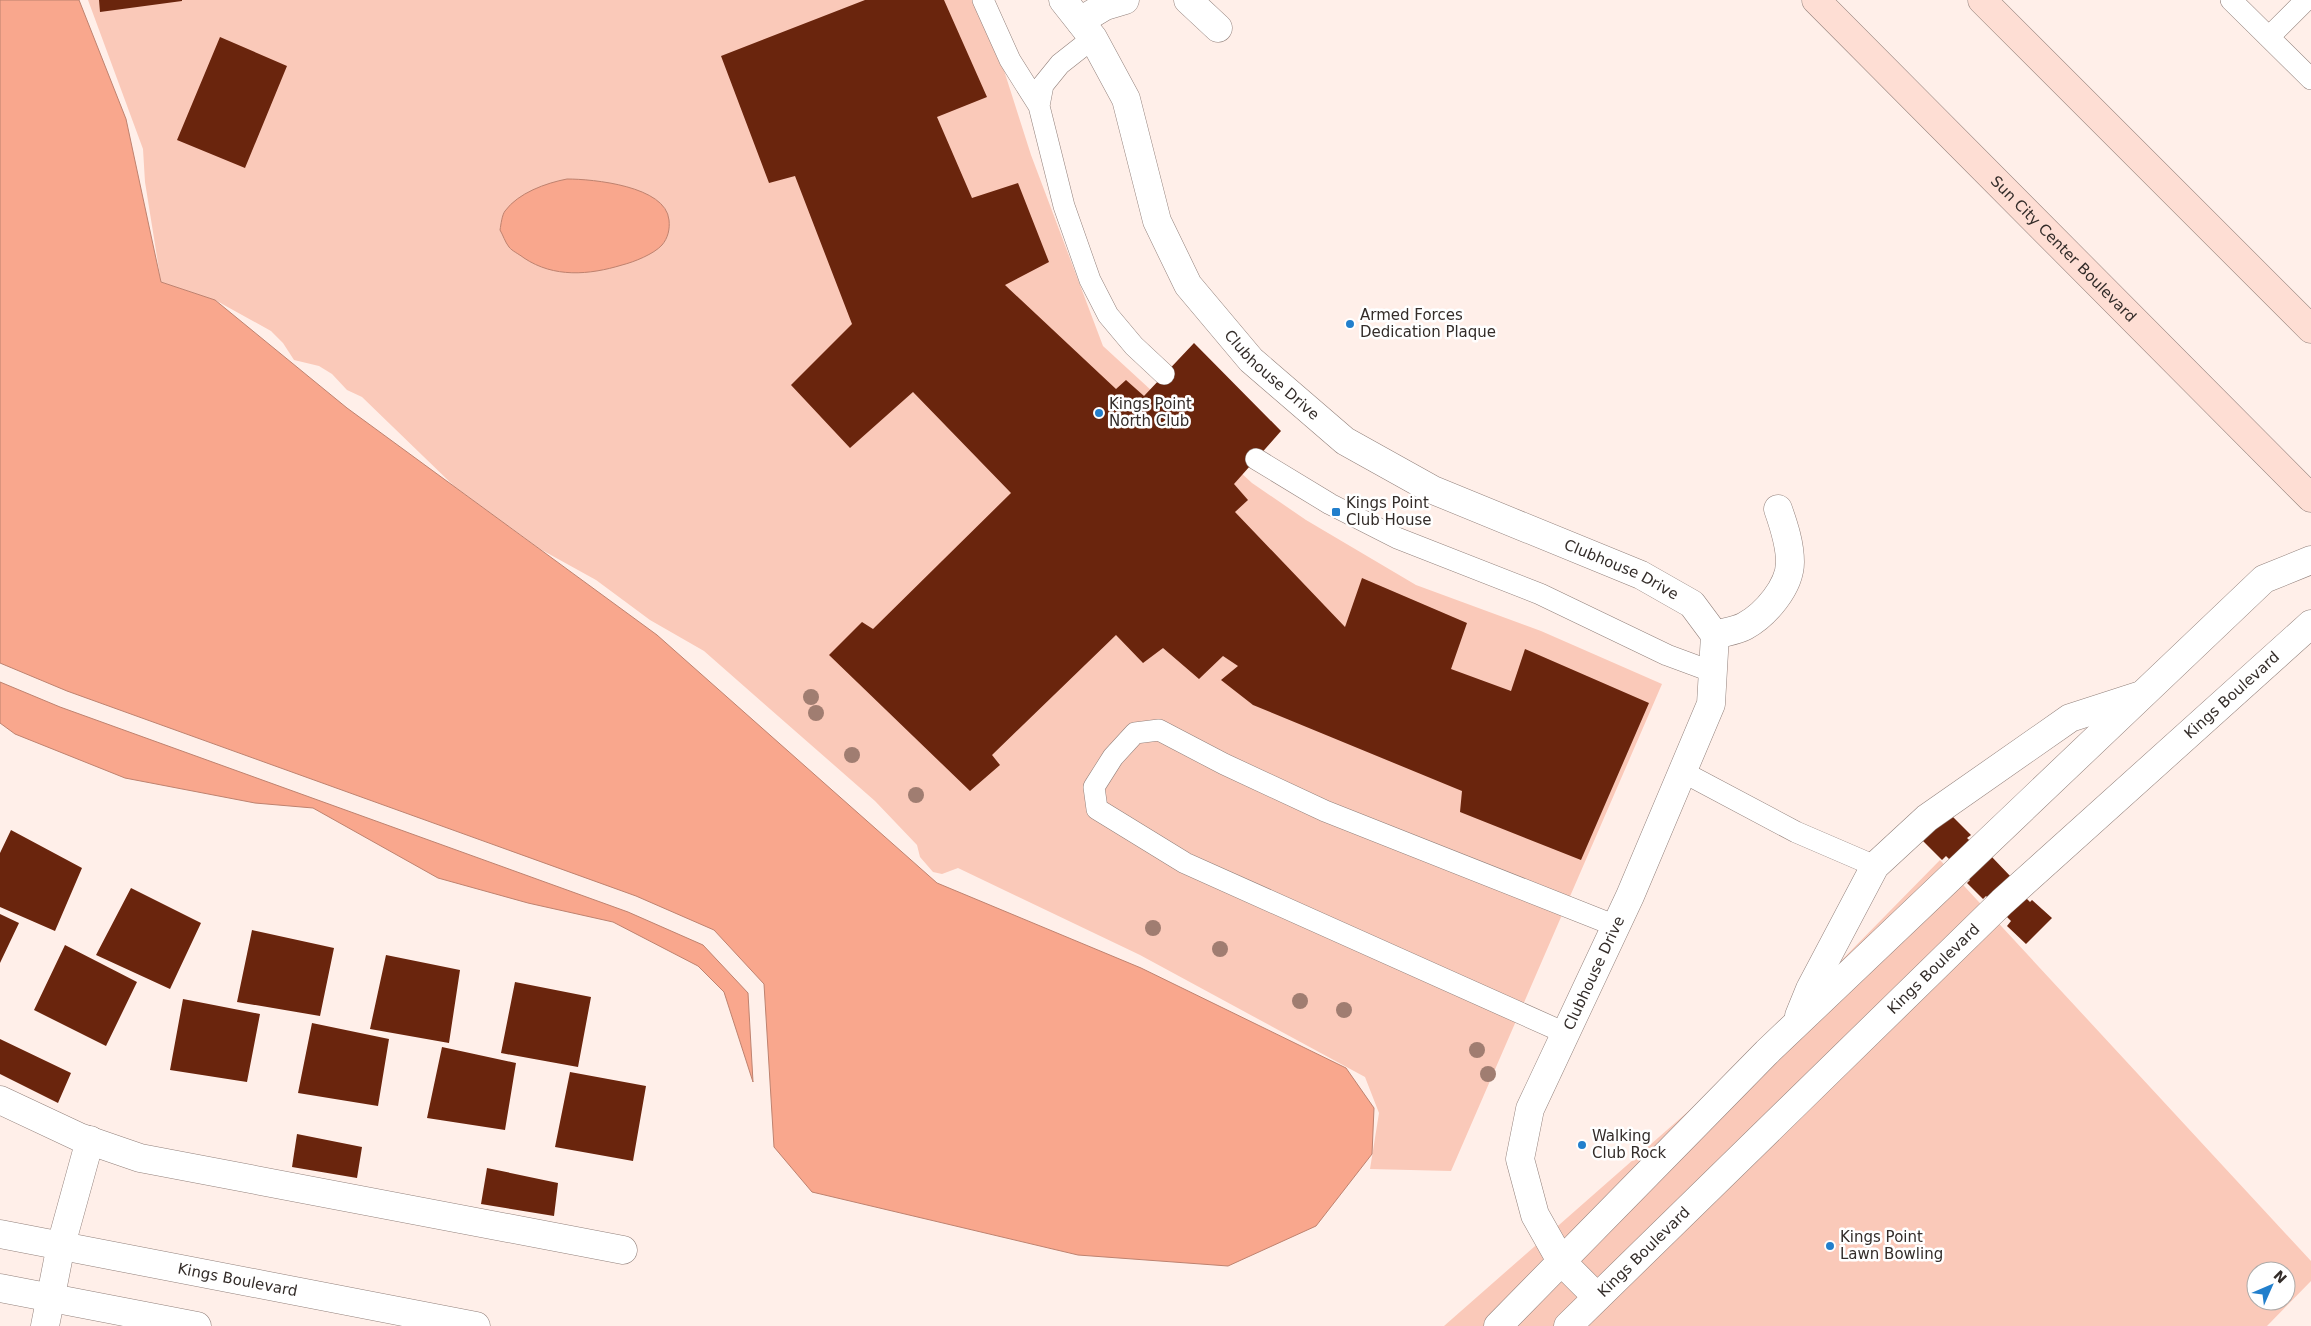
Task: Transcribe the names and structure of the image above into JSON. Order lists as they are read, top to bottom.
{
  "streets": {
    "main road": ["Sun City Center Boulevard"],
    "street": ["Clubhouse Drive", "Kings Boulevard"]
  },
  "crossings": [
    ["Clubhouse Drive", "Kings Boulevard"]
  ],
  "places": {
    "other": [
      "Armed Forces Dedication Plaque",
      "Kings Point North Club",
      "Walking Club Rock",
      "Kings Point Lawn Bowling"
    ],
    "transit": ["Kings Point Club House"]
  },
  "north": "top right"
}
